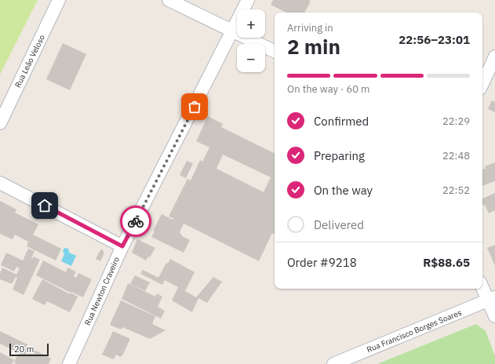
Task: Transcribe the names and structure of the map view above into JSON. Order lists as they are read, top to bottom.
{
  "streets": {
    "street": ["Rua Leão Veloso", "Rua Newton Craveiro", "Rua Francisco Borges Soares"]
  },
  "scale_bar": "20 m",
  "page": {
    "map_buttons": ["+", "−"],
    "heading": ["2 min", "Arriving in", "22:56–23:01"],
    "panel": ["Order #9218", "R$88.65"],
    "bar": "On the way · 60 m",
    "list": [
      ["Confirmed", "22:29"],
      ["Preparing", "22:48"],
      ["On the way", "22:52"],
      "Delivered"
    ],
    "scale": "20 m"
  }
}
